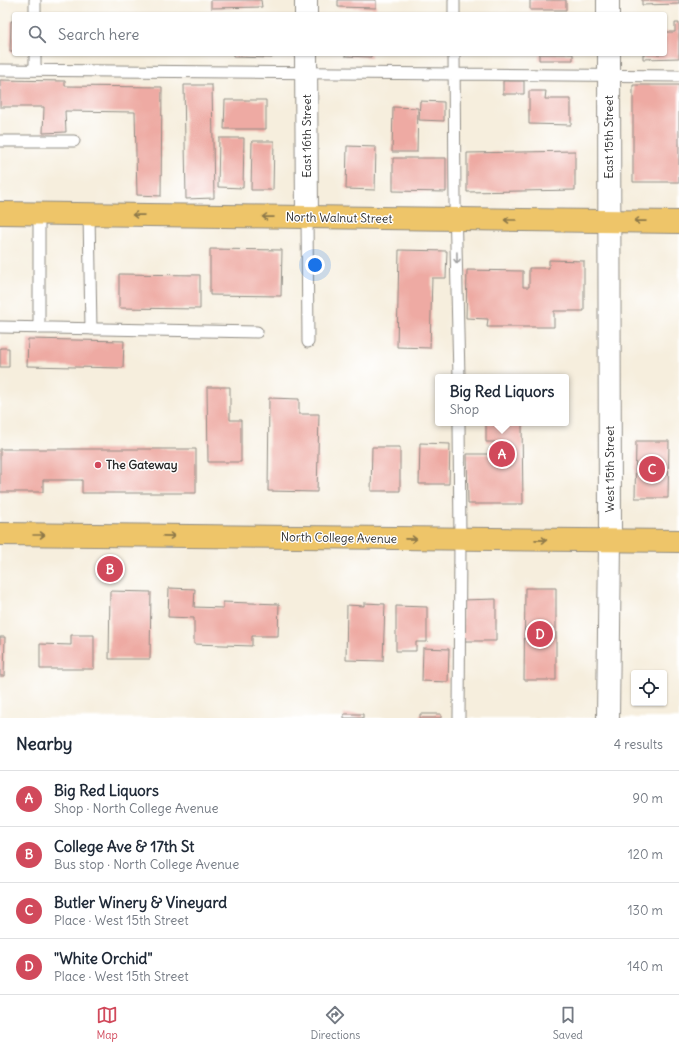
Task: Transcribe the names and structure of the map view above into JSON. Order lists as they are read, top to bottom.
{
  "streets": {
    "main road": ["North Walnut Street", "North College Avenue"],
    "street": ["East 16th Street", "East 15th Street", "West 15th Street"]
  },
  "crossings": [
    ["East 16th Street", "North Walnut Street"],
    ["East 15th Street", "North Walnut Street"],
    ["East 15th Street", "West 15th Street"],
    ["North Walnut Street", "West 15th Street"],
    ["West 15th Street", "North College Avenue"]
  ],
  "one_way": ["North Walnut Street", "North College Avenue"],
  "places": ["The Gateway"],
  "page": {
    "search": "Search here",
    "popup": ["Big Red Liquors", "Shop"],
    "pins": [
      "A",
      "C",
      "B",
      "D"
    ],
    "heading": ["Nearby", "4 results"],
    "list": [
      {
        "mark": "A",
        "name": "Big Red Liquors",
        "note": "Shop · North College Avenue",
        "value": "90 m"
      },
      {
        "mark": "B",
        "name": "College Ave & 17th St",
        "note": "Bus stop · North College Avenue",
        "value": "120 m"
      },
      {
        "mark": "C",
        "name": "Butler Winery & Vineyard",
        "note": "Place · West 15th Street",
        "value": "130 m"
      },
      {
        "mark": "D",
        "name": "\"White Orchid\"",
        "note": "Place · West 15th Street",
        "value": "140 m"
      }
    ],
    "nav": ["Map", "Directions", "Saved"]
  }
}
